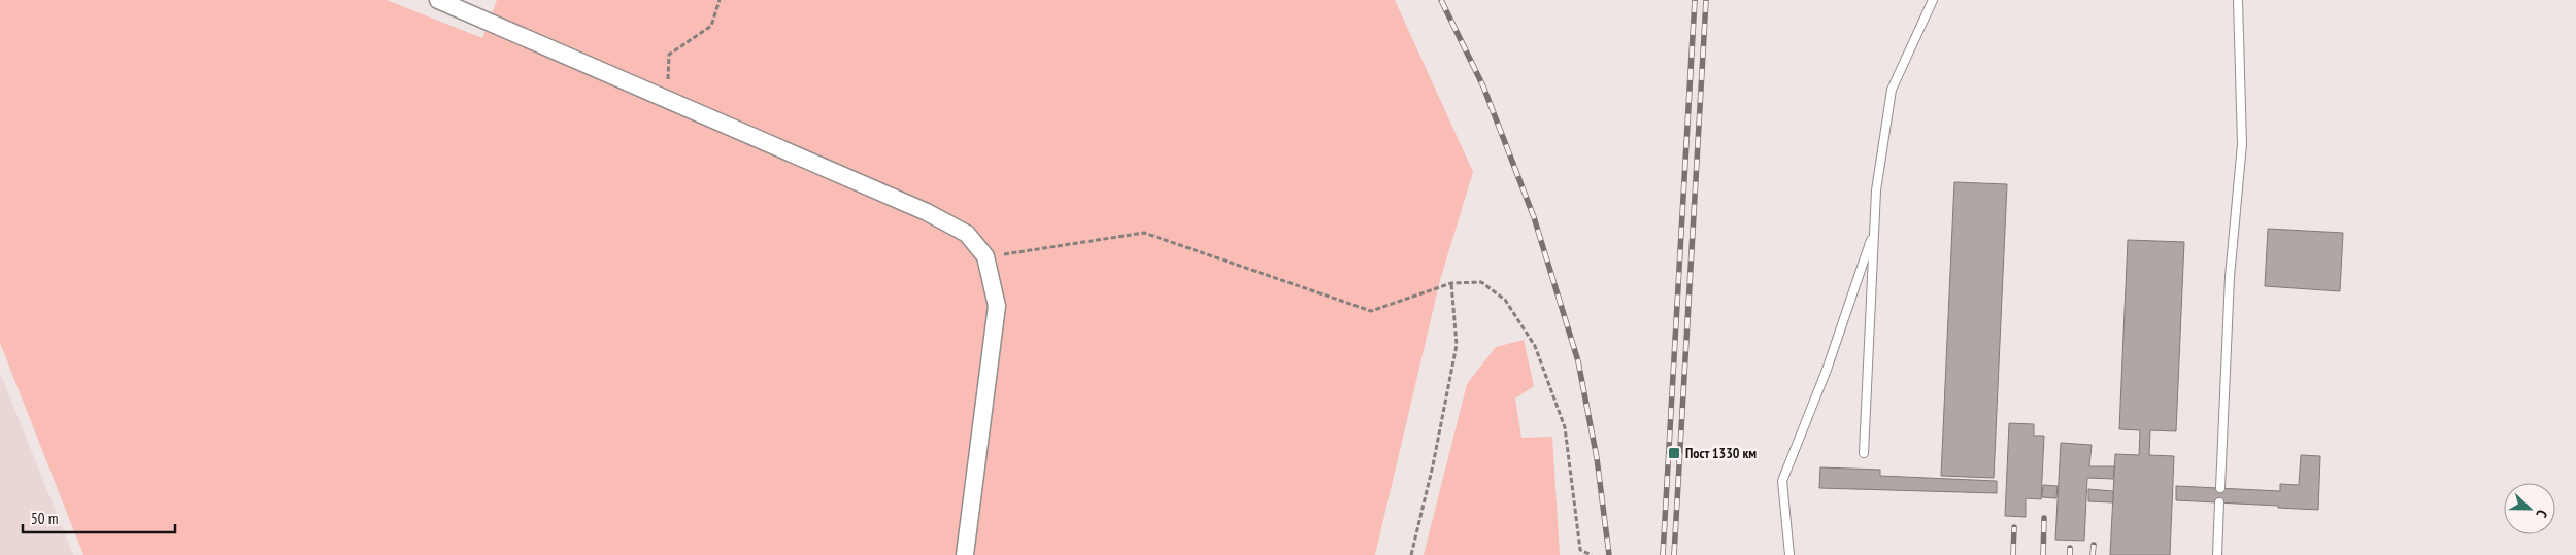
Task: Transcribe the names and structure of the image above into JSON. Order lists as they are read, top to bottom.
{
  "places": {
    "transit": ["Пост 1330 км"]
  },
  "scale_bar": "50 m",
  "north": "right"
}
